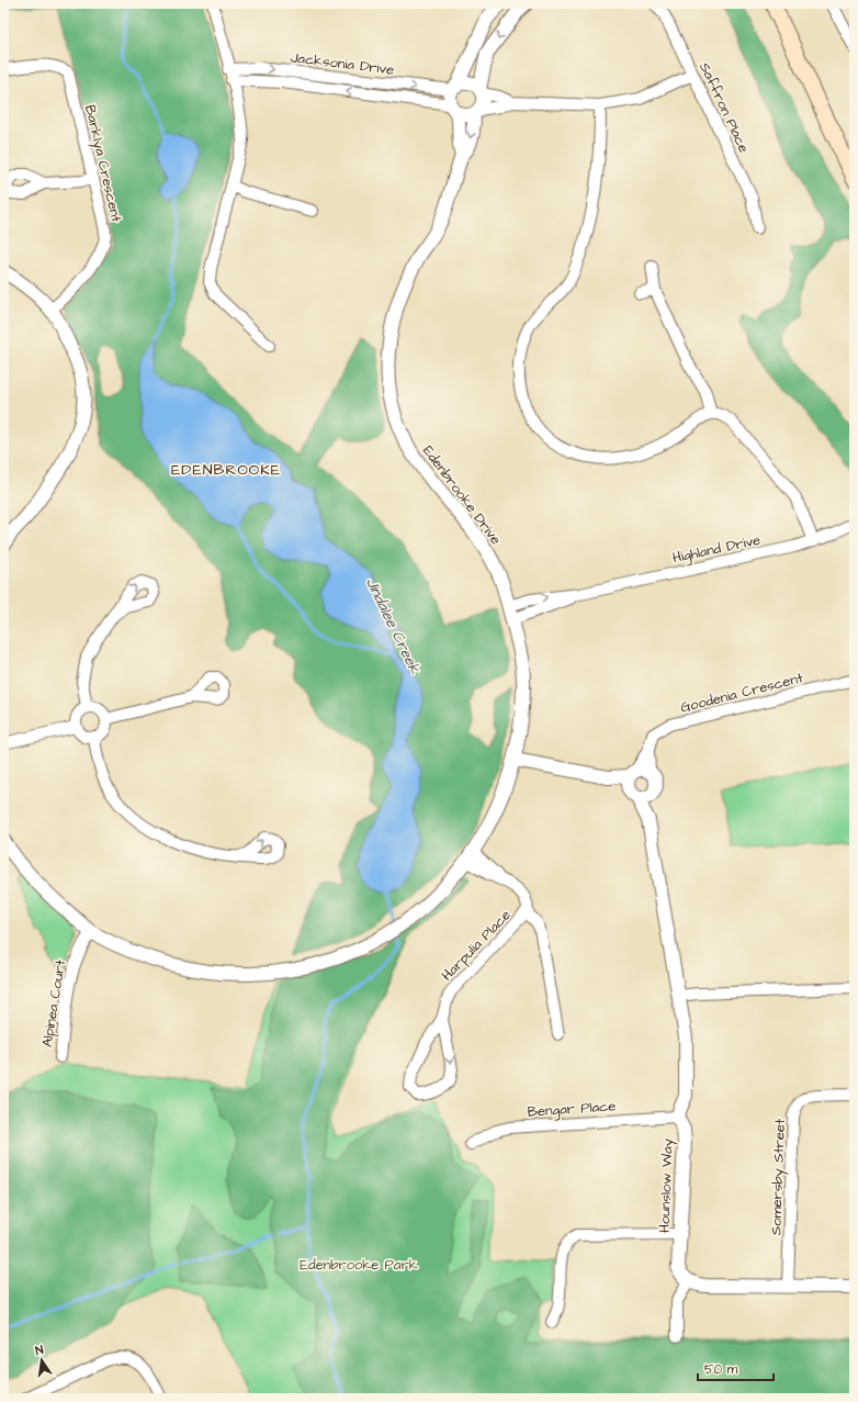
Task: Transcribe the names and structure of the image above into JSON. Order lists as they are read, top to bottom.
{
  "streets": {
    "street": [
      "Jacksonia Drive",
      "Saffron Place",
      "Barklya Crescent",
      "Edenbrooke Drive",
      "Highland Drive",
      "Goodenia Crescent",
      "Harpulia Place",
      "Alpinea Court",
      "Bengar Place",
      "Somersby Street",
      "Hounslow Way"
    ]
  },
  "crossings": [
    ["Jacksonia Drive", "Edenbrooke Drive"],
    ["Edenbrooke Drive", "Highland Drive"],
    ["Edenbrooke Drive", "Harpulia Place"],
    ["Edenbrooke Drive", "Alpinea Court"],
    ["Bengar Place", "Hounslow Way"]
  ],
  "districts": ["EDENBROOKE"],
  "water": ["Jindalee Creek"],
  "parks": ["Edenbrooke Park"],
  "scale_bar": "50 m",
  "north": "top"
}
